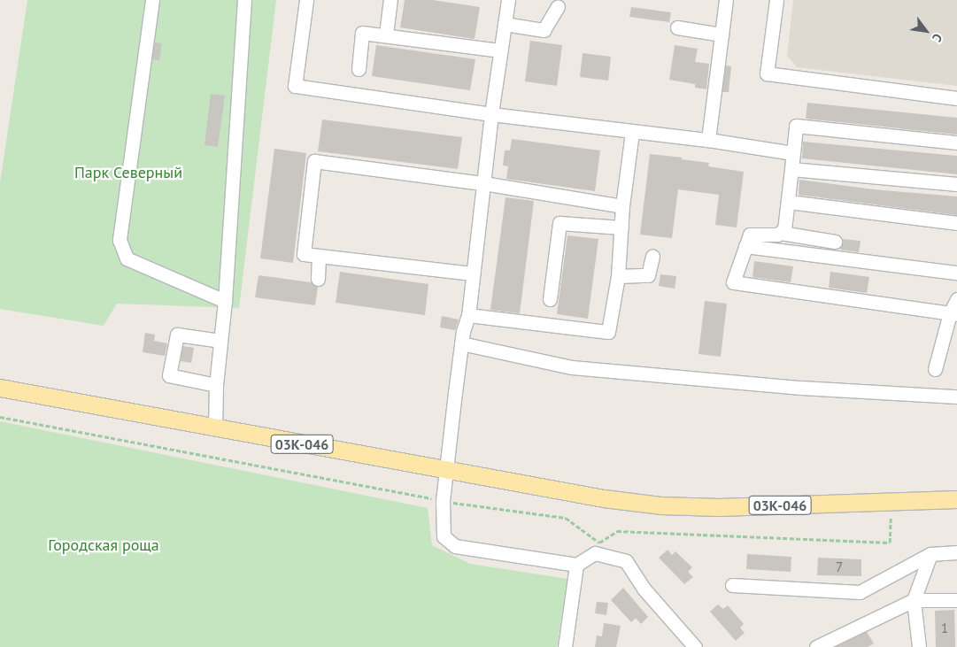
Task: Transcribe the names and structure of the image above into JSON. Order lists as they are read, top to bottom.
{
  "streets": {
    "main road": ["03К-046"]
  },
  "parks": ["Парк Северный", "Городская роща"],
  "house_numbers": ["7", "1"],
  "north": "bottom right"
}
